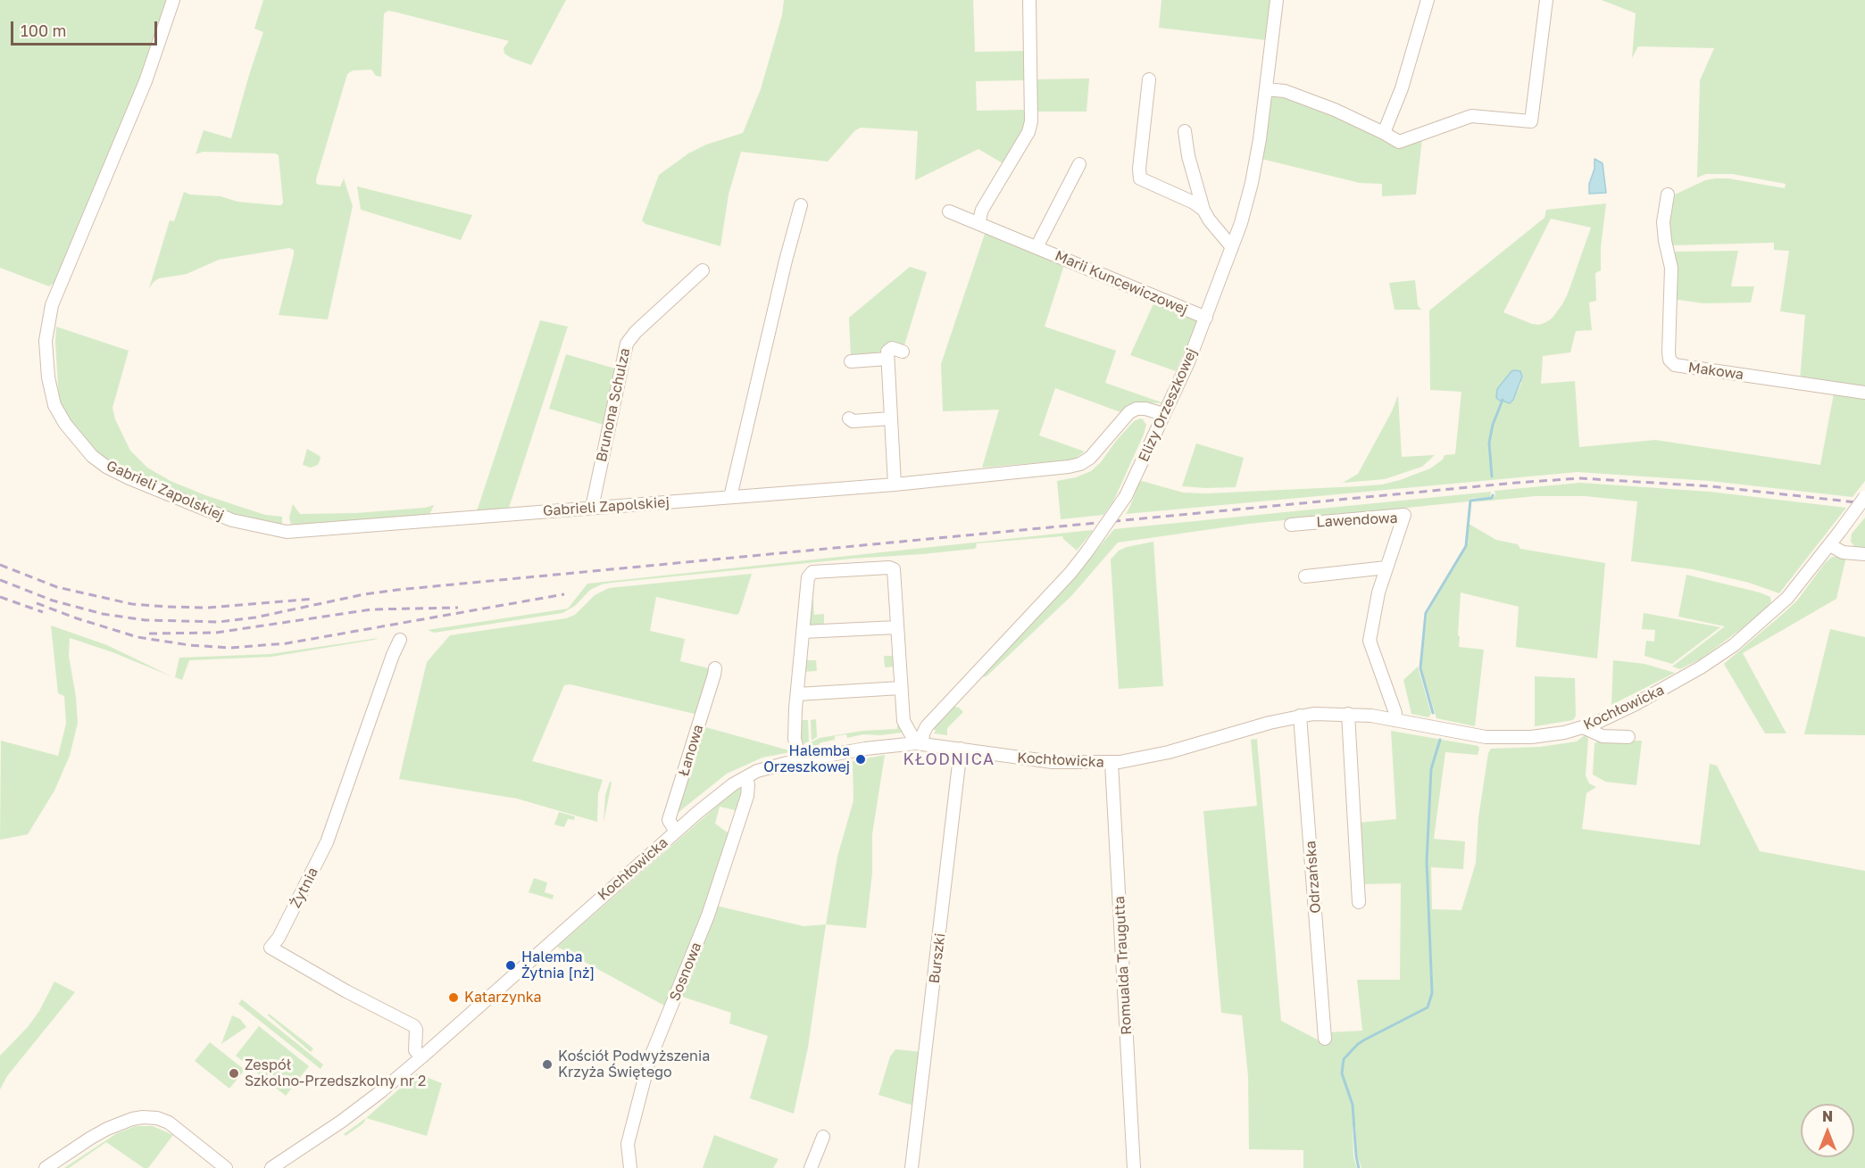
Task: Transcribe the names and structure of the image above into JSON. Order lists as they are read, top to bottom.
{
  "streets": {
    "street": [
      "Marii Kuncewiczowej",
      "Makowa",
      "Brunona Schulza",
      "Elizy Orzeszkowej",
      "Gabrieli Zapolskiej",
      "Lawendowa",
      "Kochłowicka",
      "Łanowa",
      "Odrzańska",
      "Żytnia",
      "Burszki",
      "Romualda Traugutta",
      "Sosnowa"
    ]
  },
  "crossings": [
    ["Marii Kuncewiczowej", "Elizy Orzeszkowej"],
    ["Brunona Schulza", "Gabrieli Zapolskiej"],
    ["Elizy Orzeszkowej", "Gabrieli Zapolskiej"],
    ["Elizy Orzeszkowej", "Kochłowicka"],
    ["Lawendowa", "Kochłowicka"],
    ["Kochłowicka", "Łanowa"],
    ["Kochłowicka", "Odrzańska"],
    ["Kochłowicka", "Żytnia"],
    ["Kochłowicka", "Burszki"],
    ["Kochłowicka", "Romualda Traugutta"],
    ["Kochłowicka", "Sosnowa"]
  ],
  "districts": ["KŁODNICA"],
  "places": [
    "Halemba Orzeszkowej",
    "Halemba Żytnia [nż]",
    "Katarzynka",
    "Kościół Podwyższenia Krzyża Świętego",
    "Zespół Szkolno-Przedszkolny nr 2"
  ],
  "scale_bar": "100 m",
  "north": "top"
}
